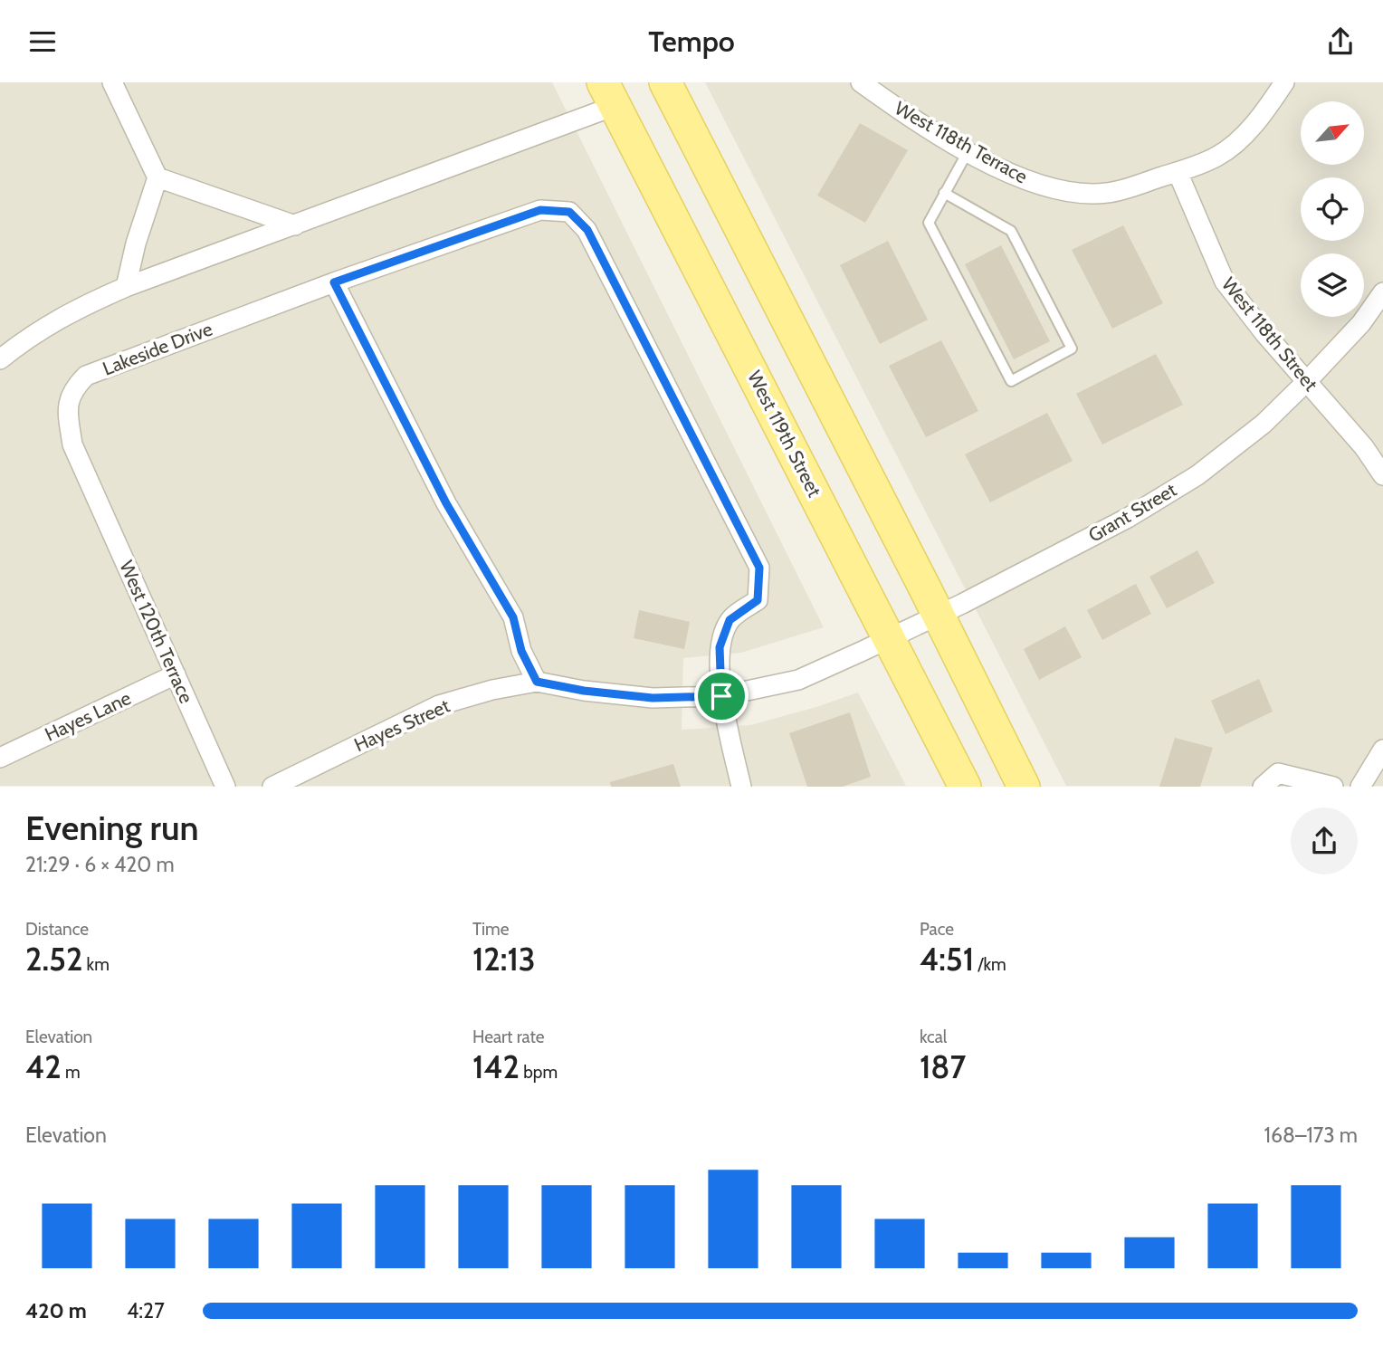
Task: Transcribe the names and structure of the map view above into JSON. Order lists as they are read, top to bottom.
{
  "streets": {
    "main road": ["West 119th Street"],
    "street": [
      "West 118th Terrace",
      "West 118th Street",
      "Lakeside Drive",
      "Grant Street",
      "West 120th Terrace",
      "Hayes Lane",
      "Hayes Street"
    ]
  },
  "crossings": [
    ["West 118th Terrace", "West 118th Street"],
    ["West 118th Street", "Grant Street"],
    ["Lakeside Drive", "West 120th Terrace"],
    ["Lakeside Drive", "Hayes Street"],
    ["West 119th Street", "Hayes Street"],
    ["Grant Street", "Hayes Street"],
    ["West 120th Terrace", "Hayes Lane"]
  ],
  "north": "top right",
  "page": {
    "header": "Tempo",
    "heading": ["Evening run", "21:29 · 6 × 420 m"],
    "stats": [
      ["Distance", "2.52 km"],
      ["Time", "12:13"],
      ["Pace", "4:51 /km"],
      ["Elevation", "42 m"],
      ["Heart rate", "142 bpm"],
      ["kcal", "187"]
    ],
    "chart": ["Elevation", "168–173 m"],
    "list": [
      {
        "name": "420 m",
        "note": "4:27"
      }
    ]
  }
}
